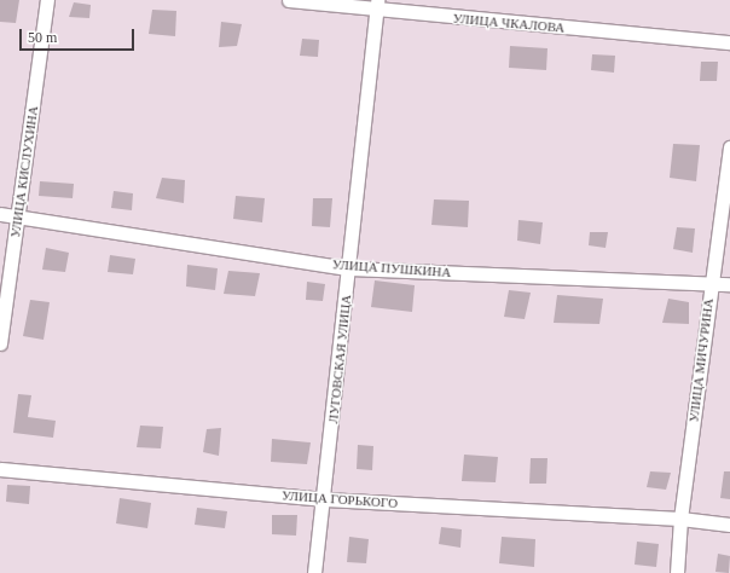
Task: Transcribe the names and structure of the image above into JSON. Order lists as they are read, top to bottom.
{
  "streets": {
    "street": [
      "УЛИЦА ЧКАЛОВА",
      "УЛИЦА КИСЛУХИНА",
      "УЛИЦА ПУШКИНА",
      "ЛУГОВСКАЯ УЛИЦА",
      "УЛИЦА МИЧУРИНА",
      "УЛИЦА ГОРЬКОГО"
    ]
  },
  "crossings": [
    ["УЛИЦА ЧКАЛОВА", "ЛУГОВСКАЯ УЛИЦА"],
    ["УЛИЦА КИСЛУХИНА", "УЛИЦА ПУШКИНА"],
    ["УЛИЦА ПУШКИНА", "ЛУГОВСКАЯ УЛИЦА"],
    ["УЛИЦА ПУШКИНА", "УЛИЦА МИЧУРИНА"],
    ["ЛУГОВСКАЯ УЛИЦА", "УЛИЦА ГОРЬКОГО"],
    ["УЛИЦА МИЧУРИНА", "УЛИЦА ГОРЬКОГО"]
  ],
  "scale_bar": "50 m"
}
